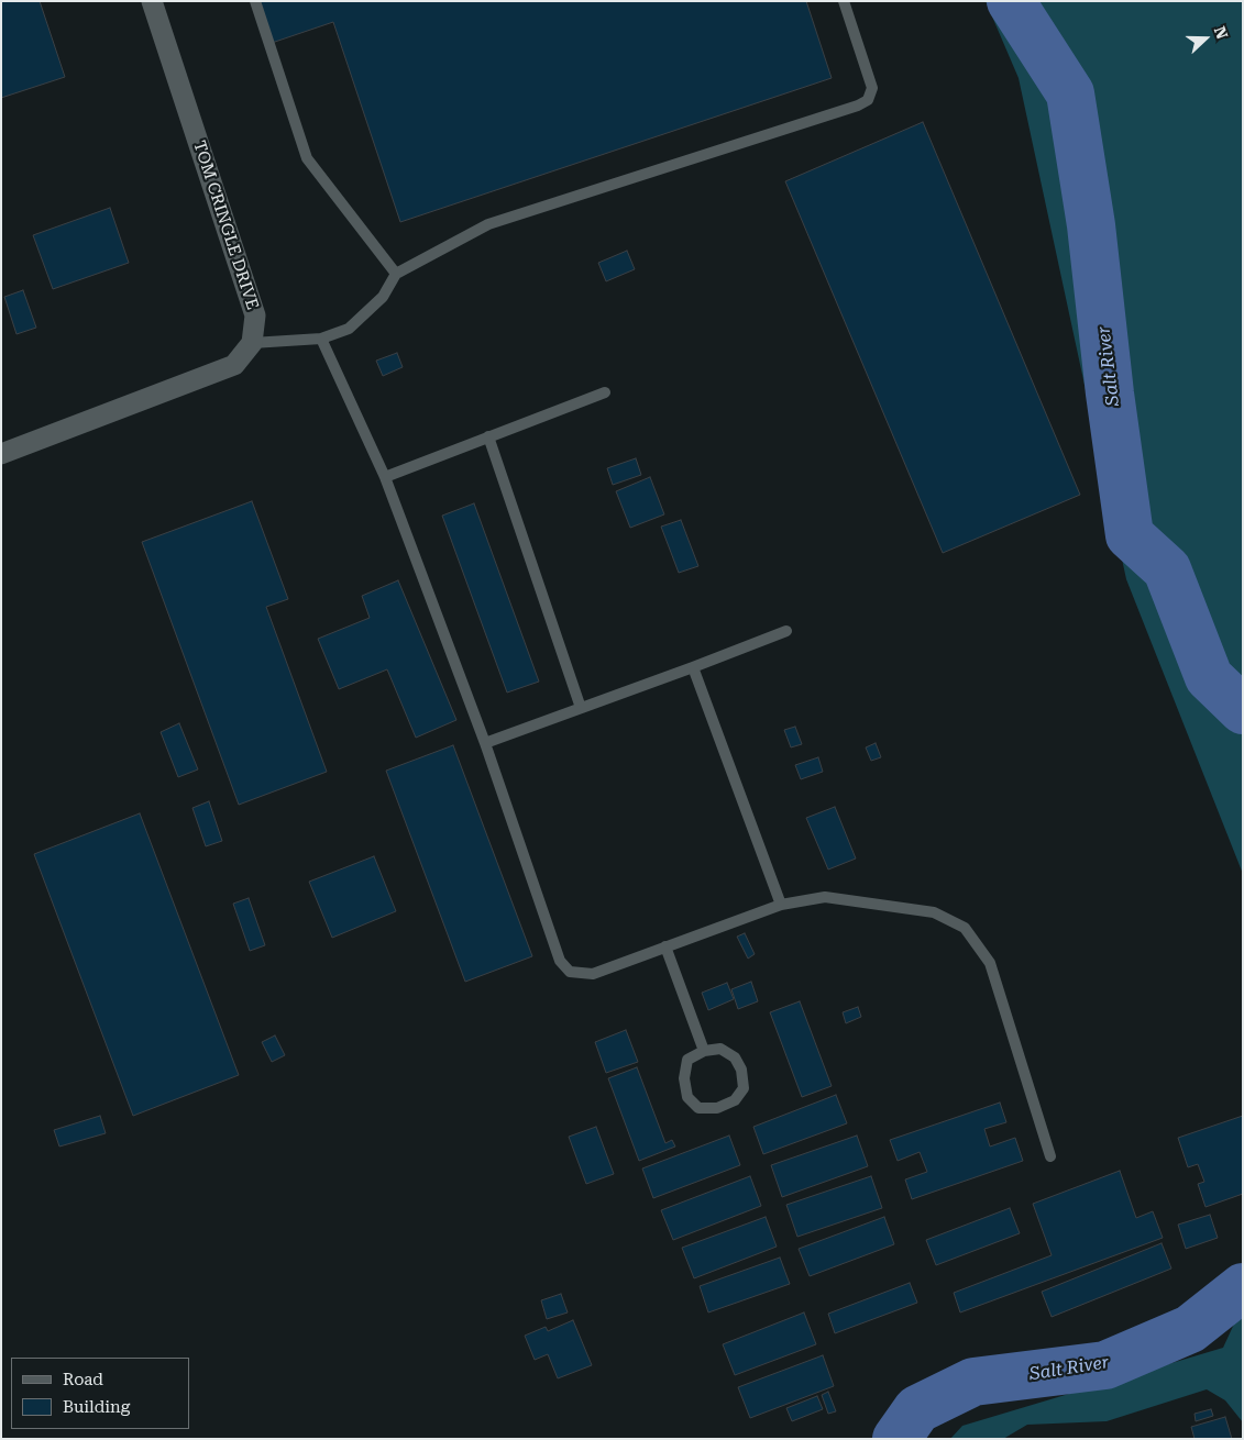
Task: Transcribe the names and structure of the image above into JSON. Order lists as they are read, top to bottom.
{
  "streets": {
    "street": ["TOM CRINGLE DRIVE"]
  },
  "water": ["Salt River"],
  "legend": ["Road", "Building"],
  "north": "right"
}
